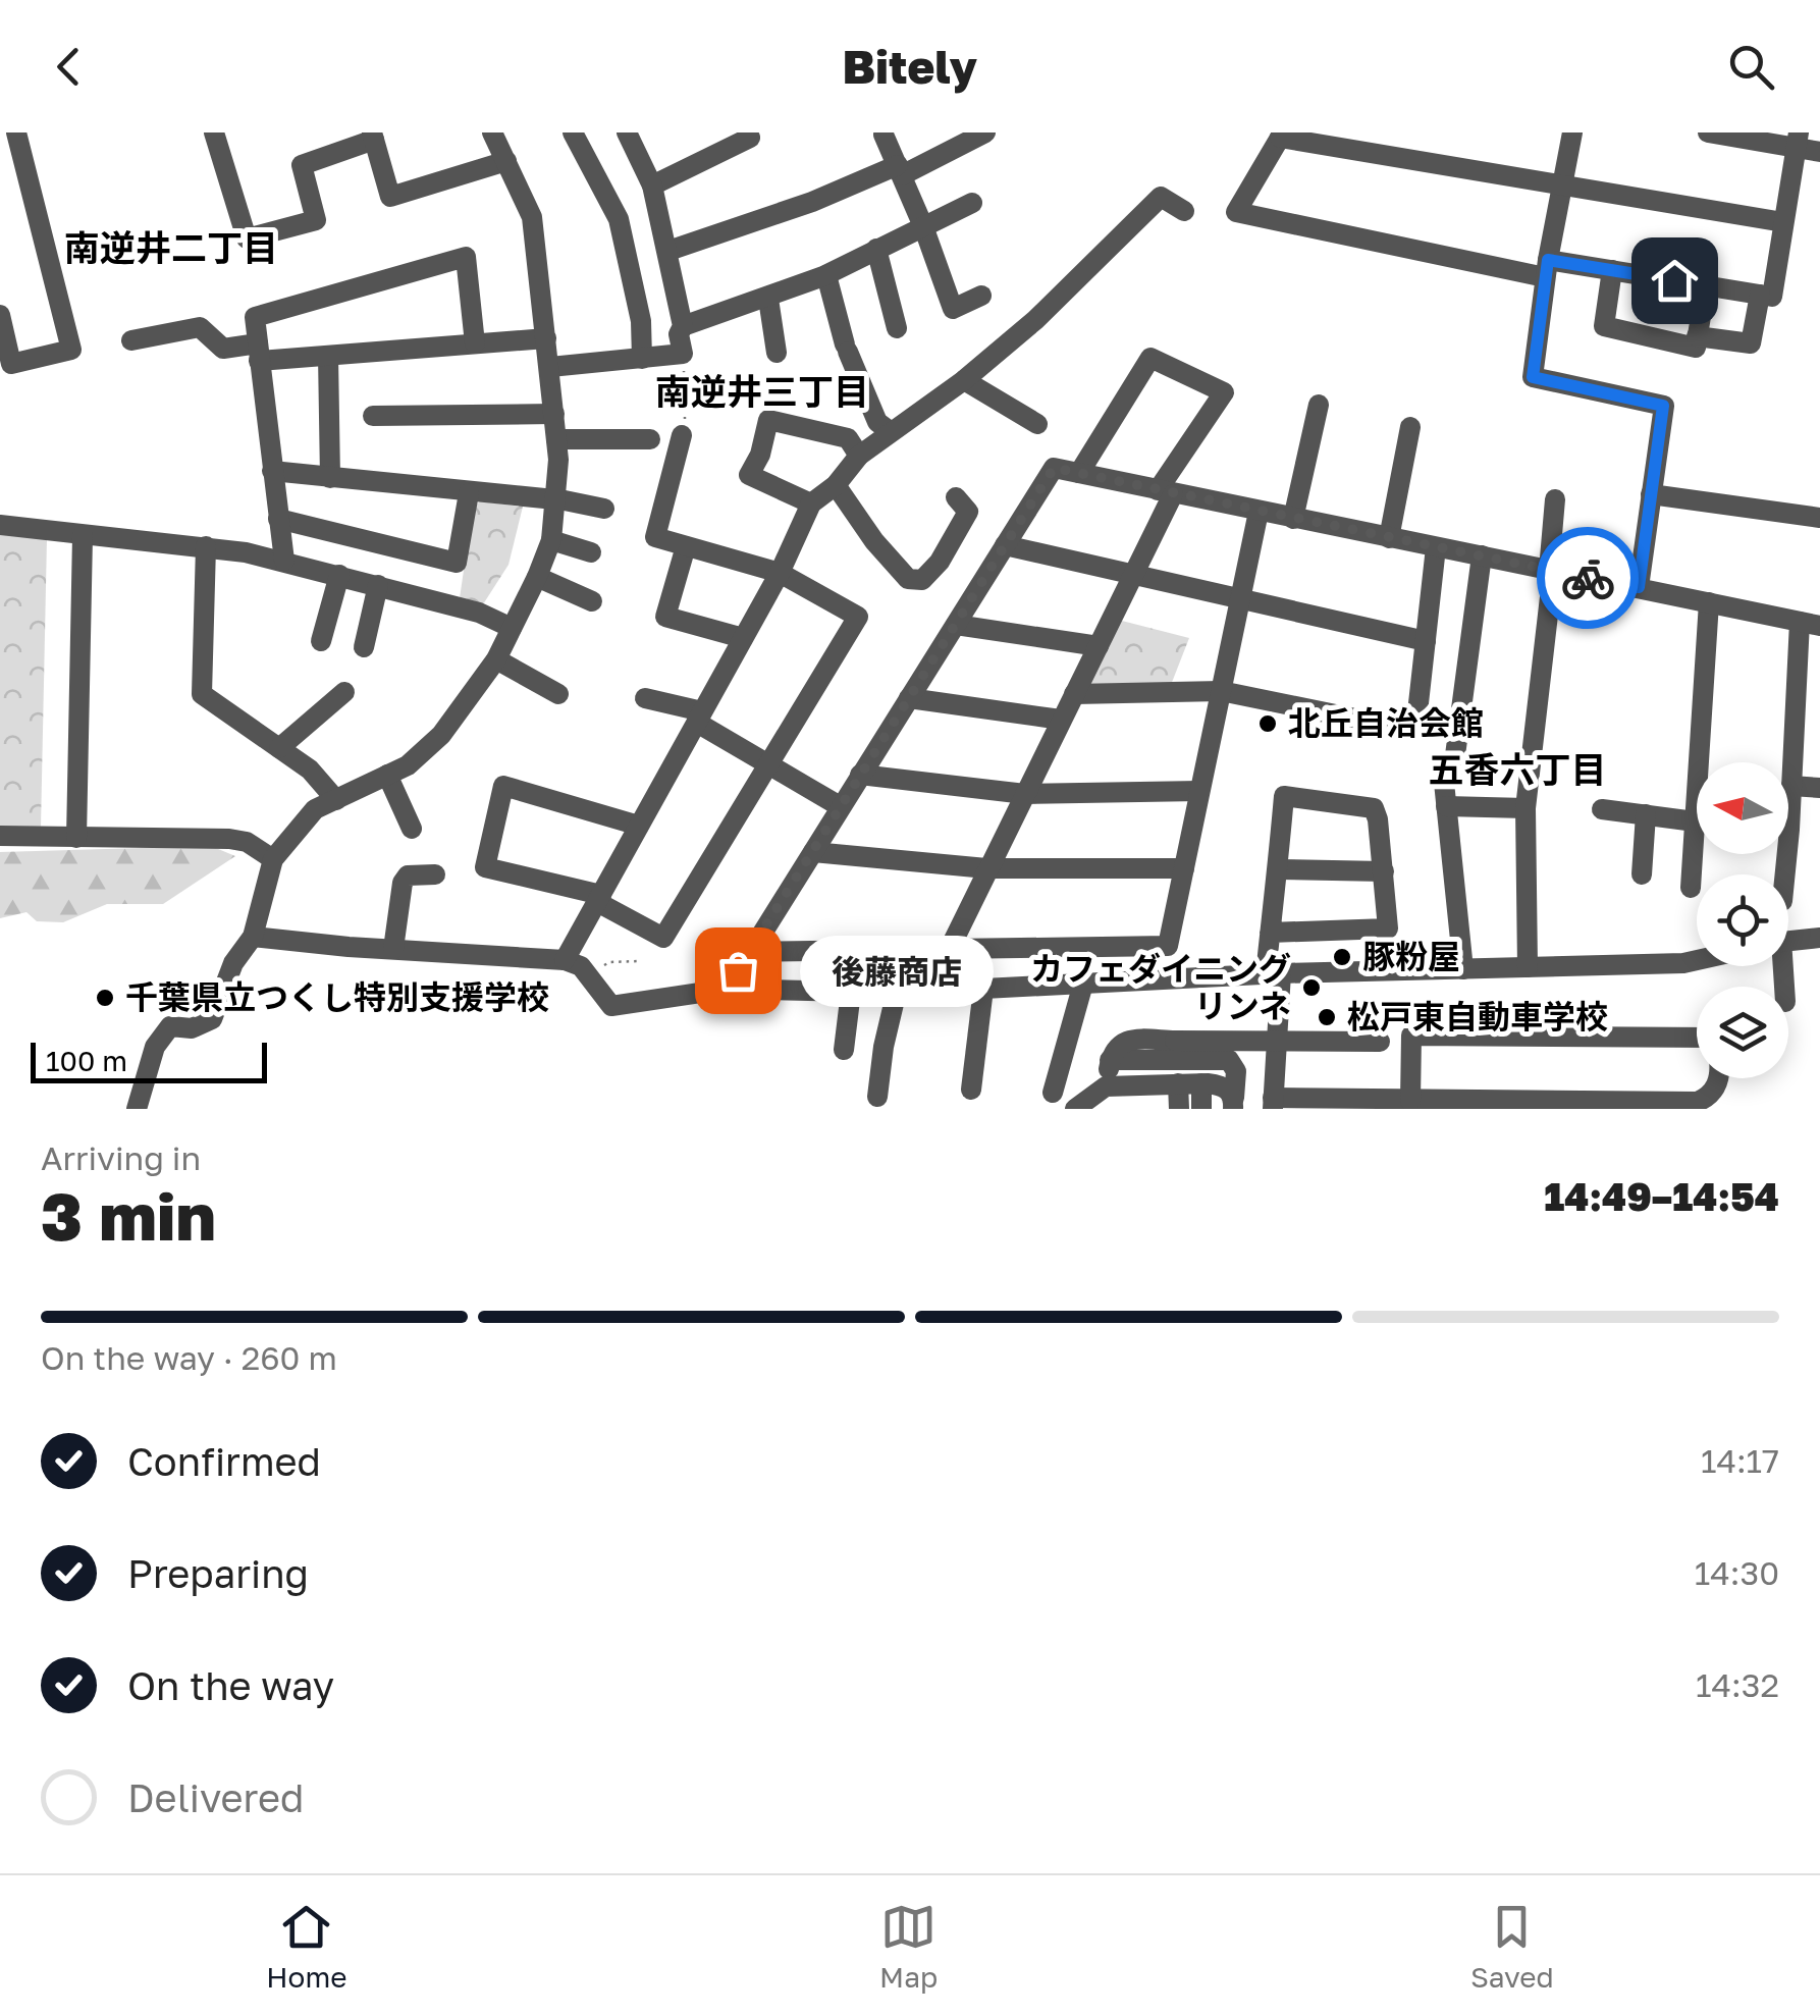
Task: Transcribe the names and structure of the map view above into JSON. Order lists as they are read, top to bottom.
{
  "districts": ["南逆井二丁目", "南逆井三丁目", "五香六丁目"],
  "places": [
    "北丘自治会館",
    "豚粉屋",
    "後藤商店",
    "カフェダイニング リンネ",
    "千葉県立つくし特別支援学校",
    "松戸東自動車学校"
  ],
  "scale_bar": "100 m",
  "north": "left",
  "page": {
    "header": "Bitely",
    "bubble": "後藤商店",
    "scale": "100 m",
    "heading": ["3 min", "Arriving in", "14:49–14:54"],
    "bar": "On the way · 260 m",
    "list": [
      ["Confirmed", "14:17"],
      ["Preparing", "14:30"],
      ["On the way", "14:32"],
      "Delivered"
    ],
    "tabs": ["Home", "Map", "Saved"]
  }
}
